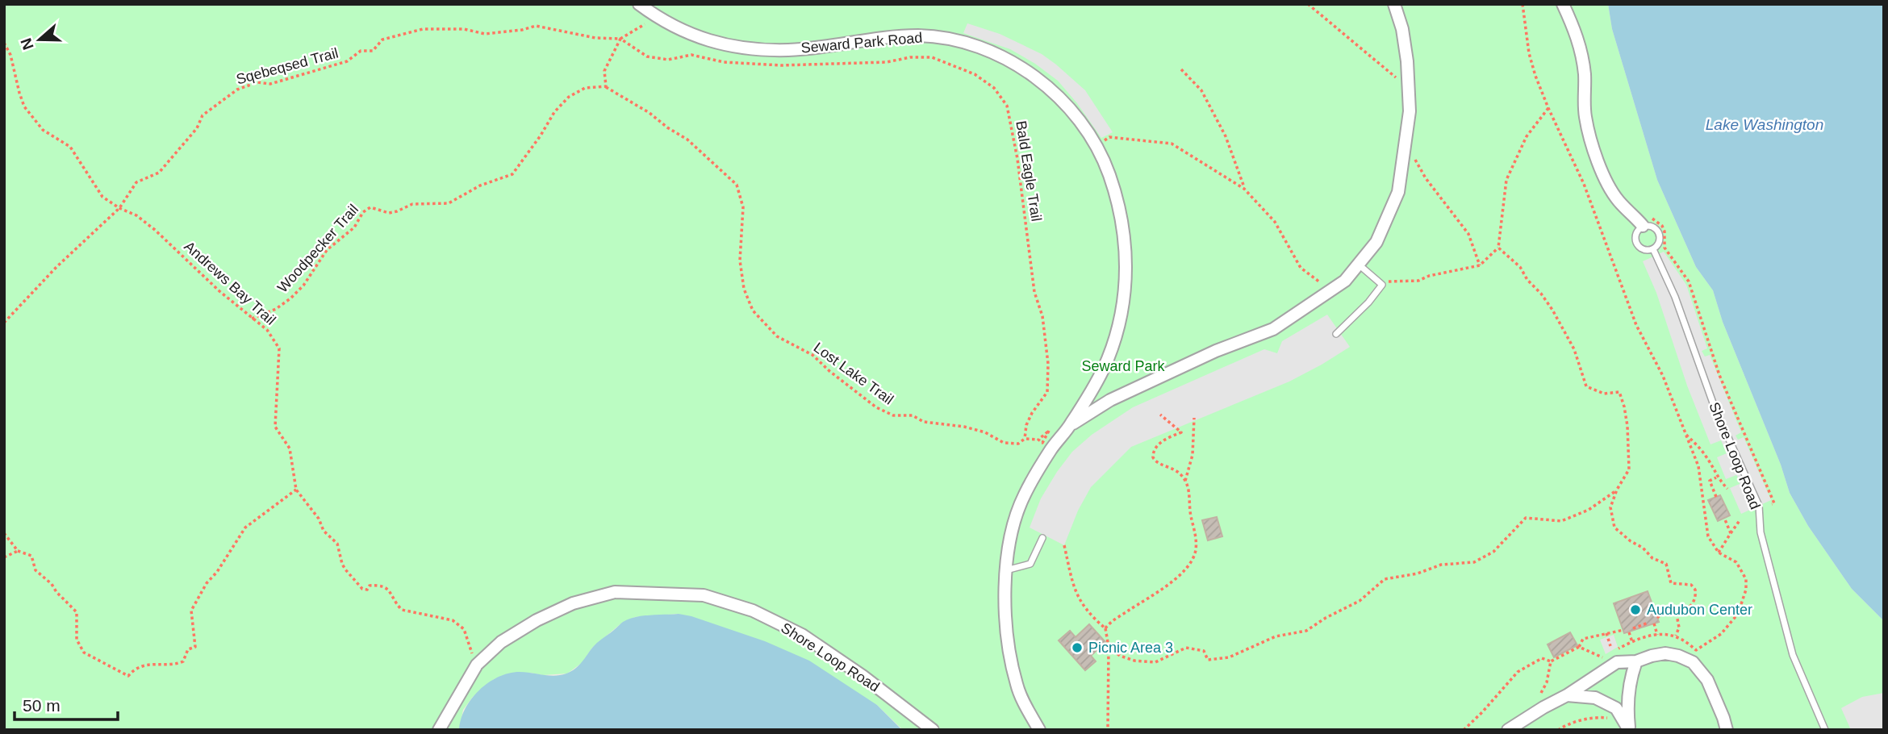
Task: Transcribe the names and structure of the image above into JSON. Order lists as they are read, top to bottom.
{
  "streets": {
    "street": ["Seward Park Road", "Shore Loop Road"],
    "path": [
      "Sqebeqsed Trail",
      "Bald Eagle Trail",
      "Woodpecker Trail",
      "Andrews Bay Trail",
      "Lost Lake Trail"
    ]
  },
  "crossings": [
    ["Sqebeqsed Trail", "Bald Eagle Trail"],
    ["Sqebeqsed Trail", "Andrews Bay Trail"],
    ["Bald Eagle Trail", "Lost Lake Trail"],
    ["Woodpecker Trail", "Andrews Bay Trail"],
    ["Woodpecker Trail", "Lost Lake Trail"],
    ["Andrews Bay Trail", "Shore Loop Road"]
  ],
  "water": ["Lake Washington"],
  "parks": ["Seward Park"],
  "places": ["Audubon Center", "Picnic Area 3"],
  "scale_bar": "50 m",
  "north": "left"
}
